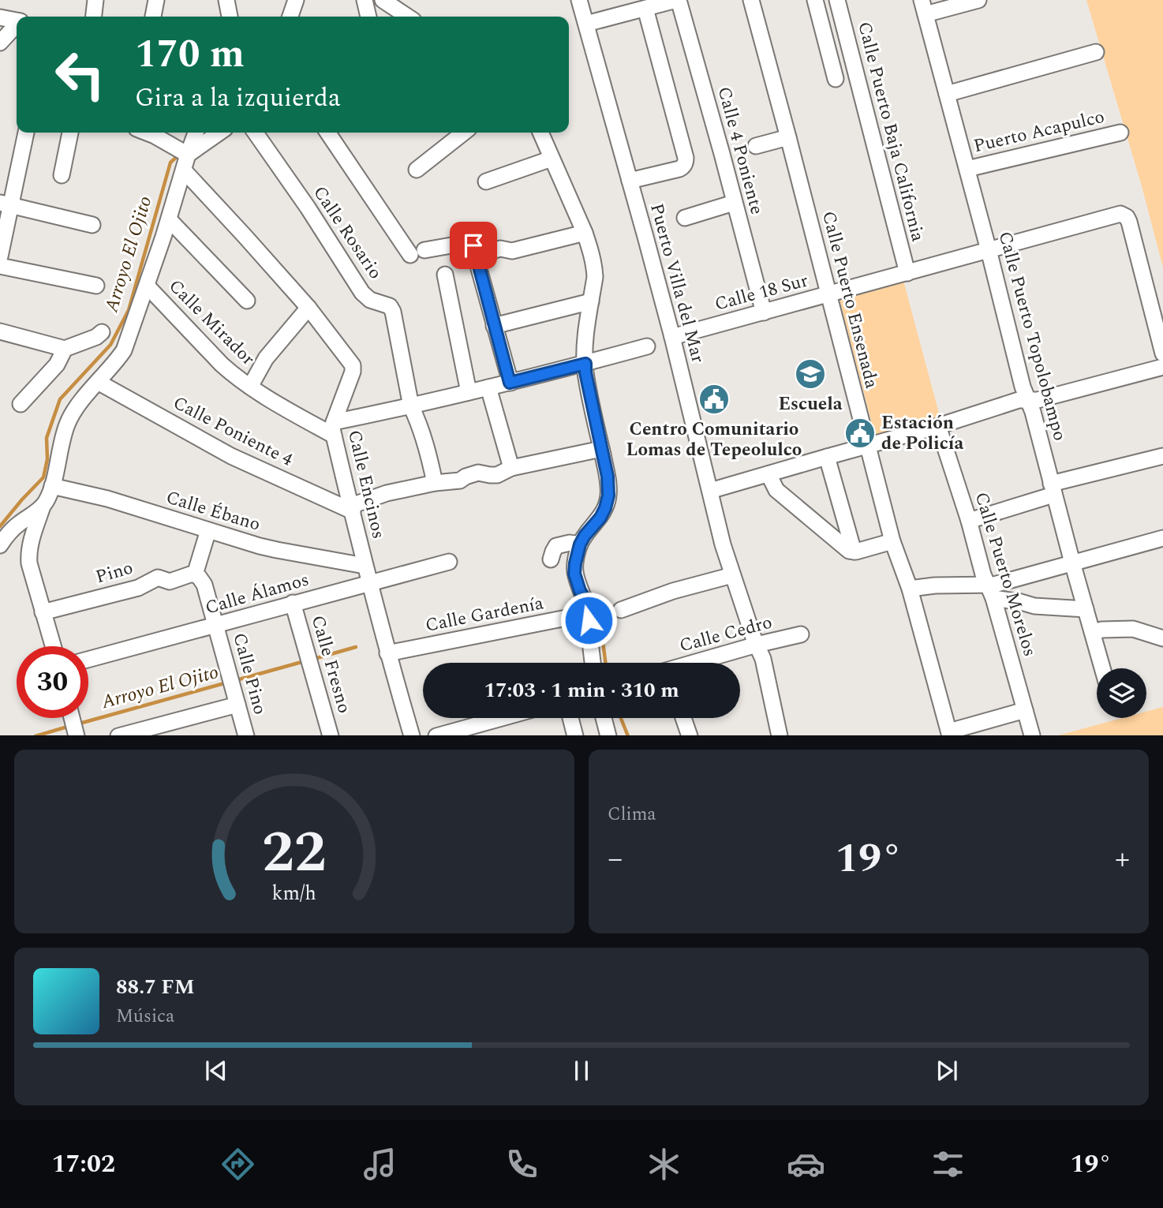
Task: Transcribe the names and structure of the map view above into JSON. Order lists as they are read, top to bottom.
{
  "streets": {
    "street": [
      "Calle Puerto Baja California",
      "Puerto Acapulco",
      "Calle 4 Poniente",
      "Calle Rosario",
      "Puerto Villa del Mar",
      "Calle 18 Sur",
      "Calle Puerto Ensenada",
      "Calle Mirador",
      "Calle Puerto Topolobampo",
      "Calle Poniente 4",
      "Calle Encinos",
      "Calle Ébano",
      "Pino",
      "Calle Puerto Morelos",
      "Calle Álamos",
      "Calle Gardenía",
      "Calle Cedro",
      "Calle Fresno",
      "Calle Pino"
    ]
  },
  "crossings": [
    ["Calle Puerto Baja California", "Calle 18 Sur"],
    ["Puerto Acapulco", "Calle Puerto Topolobampo"],
    ["Calle 4 Poniente", "Calle 18 Sur"],
    ["Puerto Villa del Mar", "Calle 18 Sur"],
    ["Puerto Villa del Mar", "Calle Cedro"],
    ["Calle 18 Sur", "Calle Puerto Ensenada"],
    ["Calle 18 Sur", "Calle Puerto Topolobampo"],
    ["Calle Mirador", "Calle Encinos"],
    ["Calle Poniente 4", "Calle Encinos"],
    ["Calle Encinos", "Calle Ébano"],
    ["Calle Encinos", "Calle Álamos"],
    ["Calle Encinos", "Calle Gardenía"],
    ["Pino", "Calle Pino"],
    ["Calle Álamos", "Calle Fresno"],
    ["Calle Álamos", "Calle Pino"]
  ],
  "water": ["Arroyo El Ojito"],
  "places": {
    "school or university": ["Escuela"],
    "public building": ["Centro Comunitario Lomas de Tepeolulco", "Estación de Policía"]
  },
  "page": {
    "turn": ["170 m", "Gira a la izquierda"],
    "limit": "30",
    "trip": "17:03 · 1 min · 310 m",
    "tile": "Clima",
    "heat": ["−", "19°", "+"],
    "song": ["88.7 FM", "Música"],
    "tabs": ["17:02", "19°"],
    "gauge": ["22", "km/h"]
  }
}
